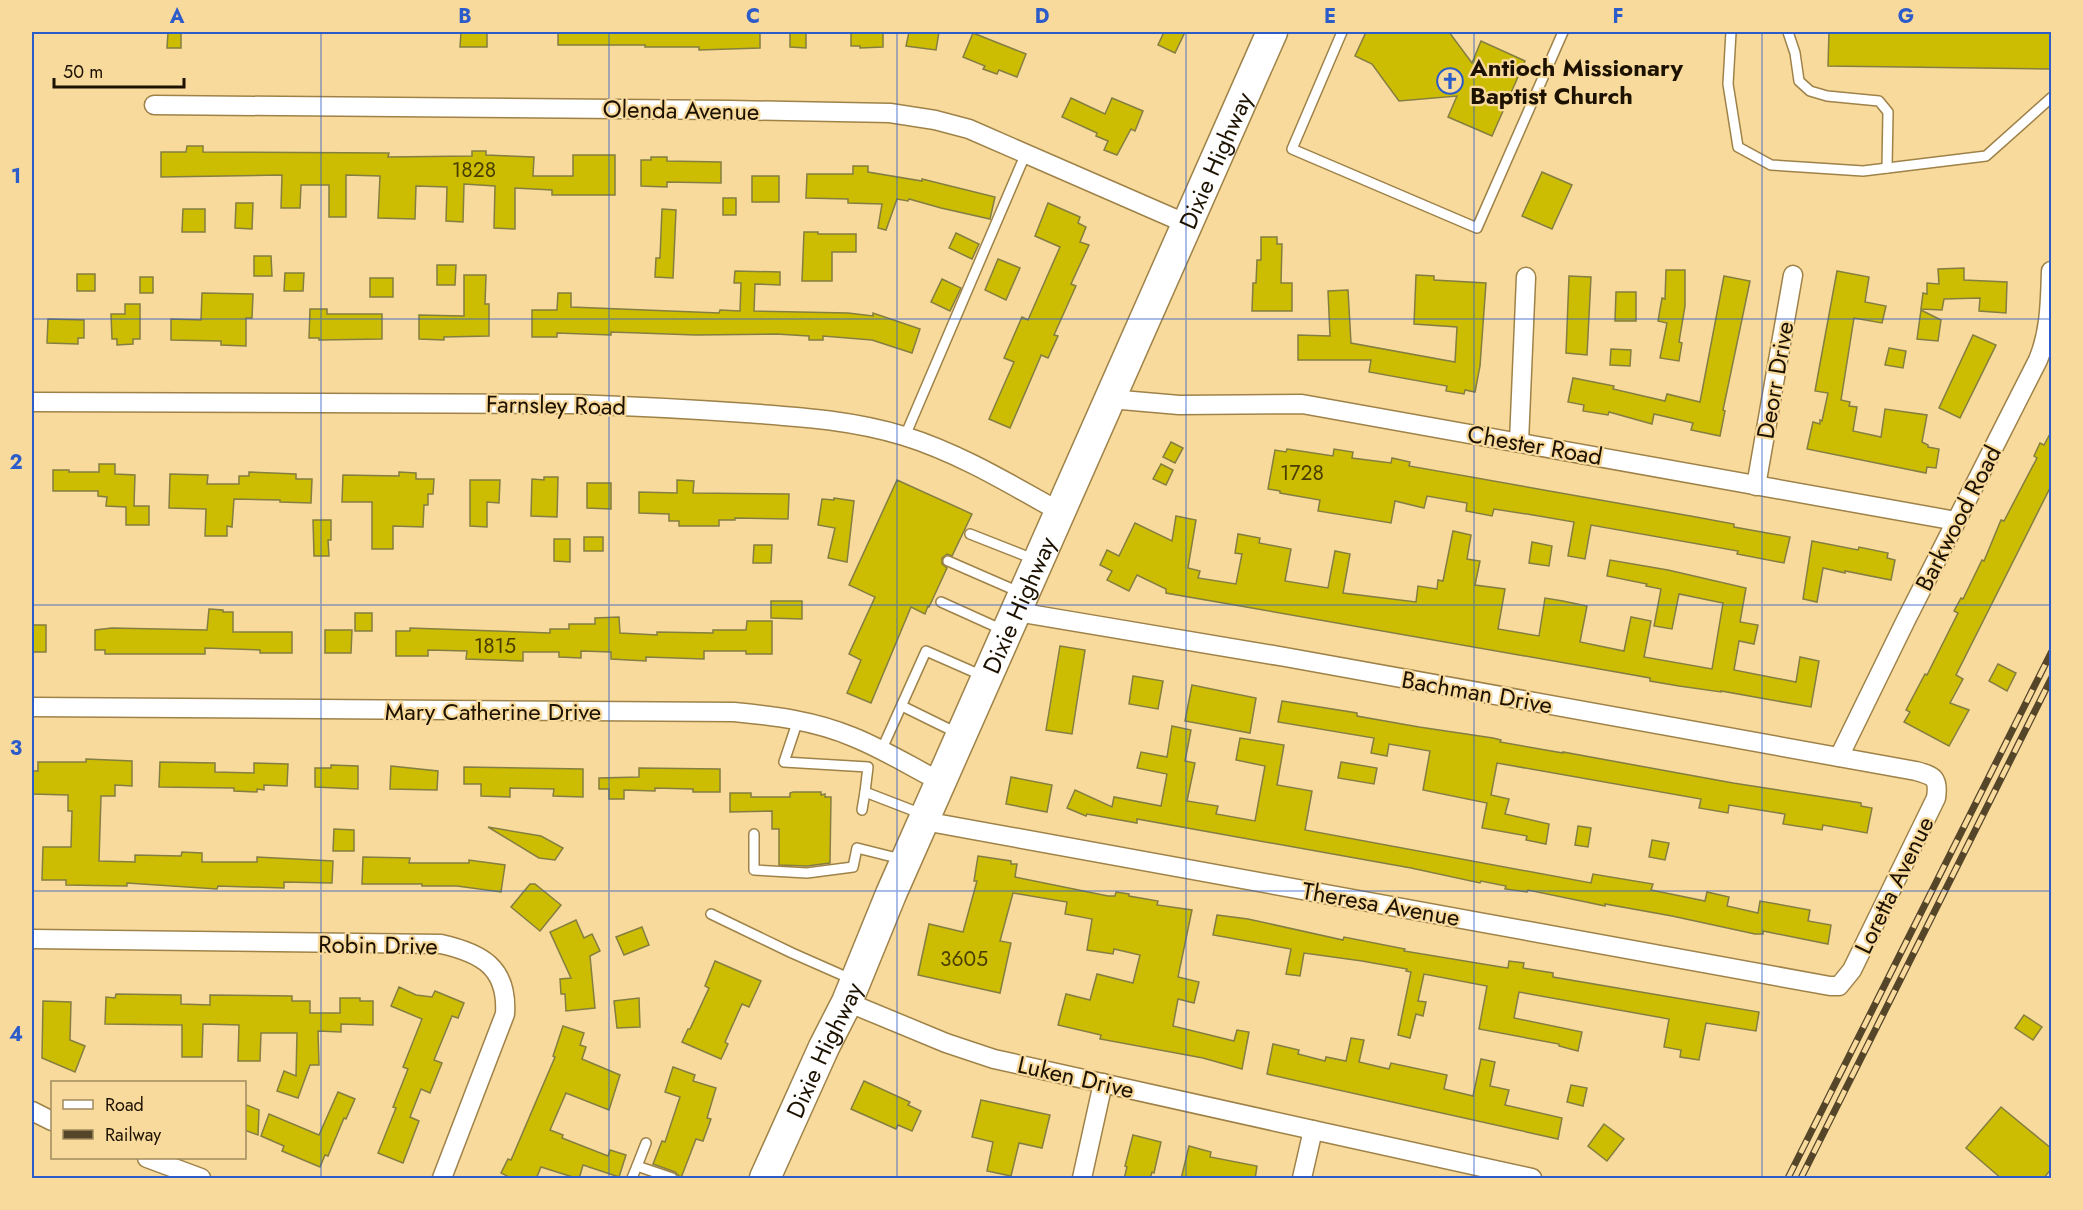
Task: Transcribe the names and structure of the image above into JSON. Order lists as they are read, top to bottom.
{
  "streets": {
    "main road": ["Dixie Highway"],
    "street": [
      "Olenda Avenue",
      "Deorr Drive",
      "Farnsley Road",
      "Chester Road",
      "Barkwood Road",
      "Bachman Drive",
      "Mary Catherine Drive",
      "Loretta Avenue",
      "Theresa Avenue",
      "Robin Drive",
      "Luken Drive"
    ]
  },
  "crossings": [
    ["Olenda Avenue", "Dixie Highway"],
    ["Dixie Highway", "Farnsley Road"],
    ["Dixie Highway", "Chester Road"],
    ["Dixie Highway", "Bachman Drive"],
    ["Dixie Highway", "Mary Catherine Drive"],
    ["Dixie Highway", "Theresa Avenue"],
    ["Dixie Highway", "Luken Drive"],
    ["Deorr Drive", "Chester Road"],
    ["Chester Road", "Barkwood Road"],
    ["Barkwood Road", "Bachman Drive"],
    ["Bachman Drive", "Loretta Avenue"],
    ["Loretta Avenue", "Theresa Avenue"]
  ],
  "places": {
    "church": ["Antioch Missionary Baptist Church"]
  },
  "house_numbers": [
    "1828",
    "1728",
    "1815",
    "3605"
  ],
  "legend": ["Road", "Railway"],
  "scale_bar": "50 m",
  "grid": {
    "columns": [
      "A",
      "B",
      "C",
      "D",
      "E",
      "F",
      "G"
    ],
    "rows": [
      "1",
      "2",
      "3",
      "4"
    ]
  }
}
